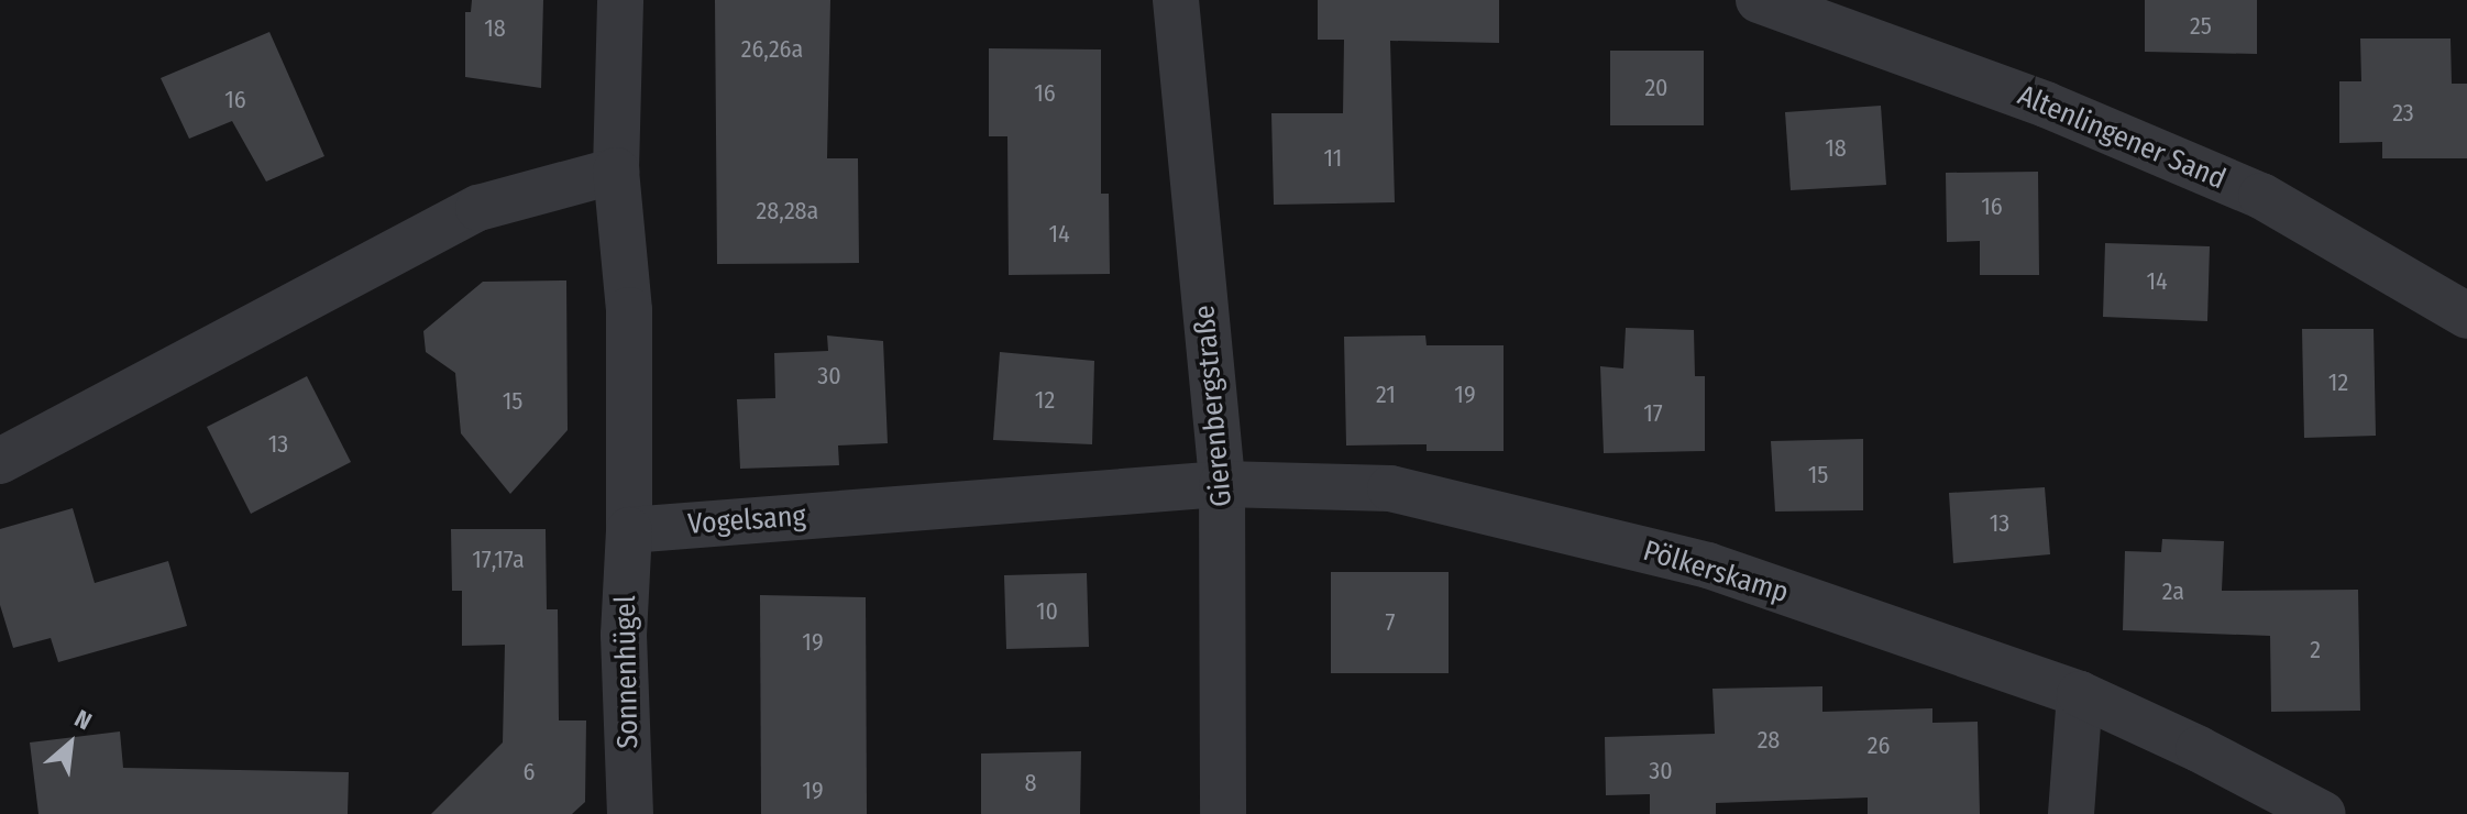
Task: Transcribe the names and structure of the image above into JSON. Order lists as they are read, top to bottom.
{
  "streets": {
    "street": [
      "Altenlingener Sand",
      "Gierenbergstraße",
      "Vogelsang",
      "Pölkerskamp",
      "Sonnenhügel"
    ]
  },
  "crossings": [
    ["Gierenbergstraße", "Vogelsang"],
    ["Gierenbergstraße", "Pölkerskamp"],
    ["Vogelsang", "Pölkerskamp"],
    ["Vogelsang", "Sonnenhügel"]
  ],
  "house_numbers": [
    "25",
    "18",
    "26,26a",
    "20",
    "16",
    "16",
    "23",
    "18",
    "11",
    "16",
    "28,28a",
    "14",
    "14",
    "30",
    "12",
    "21",
    "19",
    "12",
    "15",
    "17",
    "13",
    "15",
    "13",
    "17,17a",
    "2a",
    "10",
    "7",
    "19",
    "2",
    "28",
    "26",
    "30",
    "6",
    "8",
    "19"
  ],
  "north": "top right"
}
